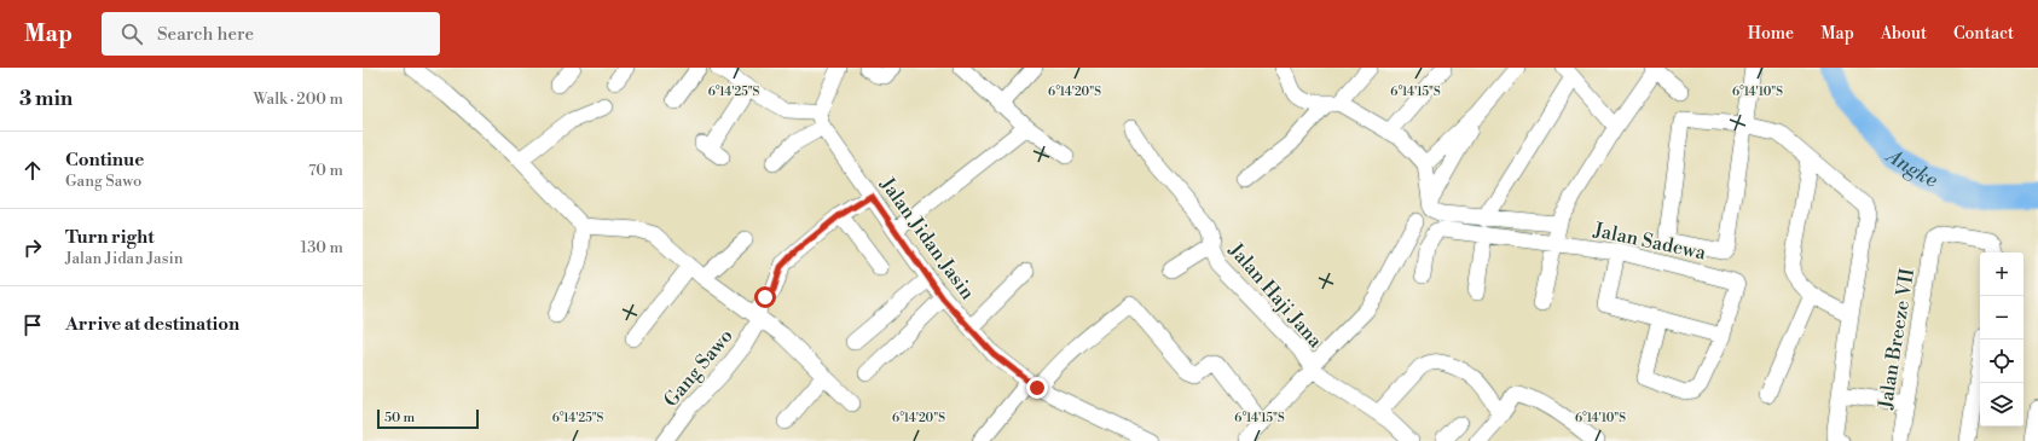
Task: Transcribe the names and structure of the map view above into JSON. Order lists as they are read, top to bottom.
{
  "streets": {
    "street": [
      "Jalan Jidan Jasin",
      "Jalan Sadewa",
      "Jalan Haji Jana",
      "Jalan Breeze VII",
      "Gang Sawo"
    ]
  },
  "crossings": [
    ["Jalan Jidan Jasin", "Gang Sawo"]
  ],
  "water": ["Angke"],
  "scale_bar": "50 m",
  "page": {
    "header": "Map",
    "search": "Search here",
    "nav": [
      "Home",
      "Map",
      "About",
      "Contact"
    ],
    "heading": ["3 min", "Walk · 200 m"],
    "list": [
      ["Continue", "Gang Sawo", "70 m"],
      ["Turn right", "Jalan Jidan Jasin", "130 m"],
      "Arrive at destination"
    ],
    "map_buttons": ["+", "−"],
    "scale": "50 m"
  },
  "coordinates": [
    "6°14'20\"S",
    "6°14'10\"S",
    "6°14'25\"S",
    "6°14'15\"S"
  ]
}
